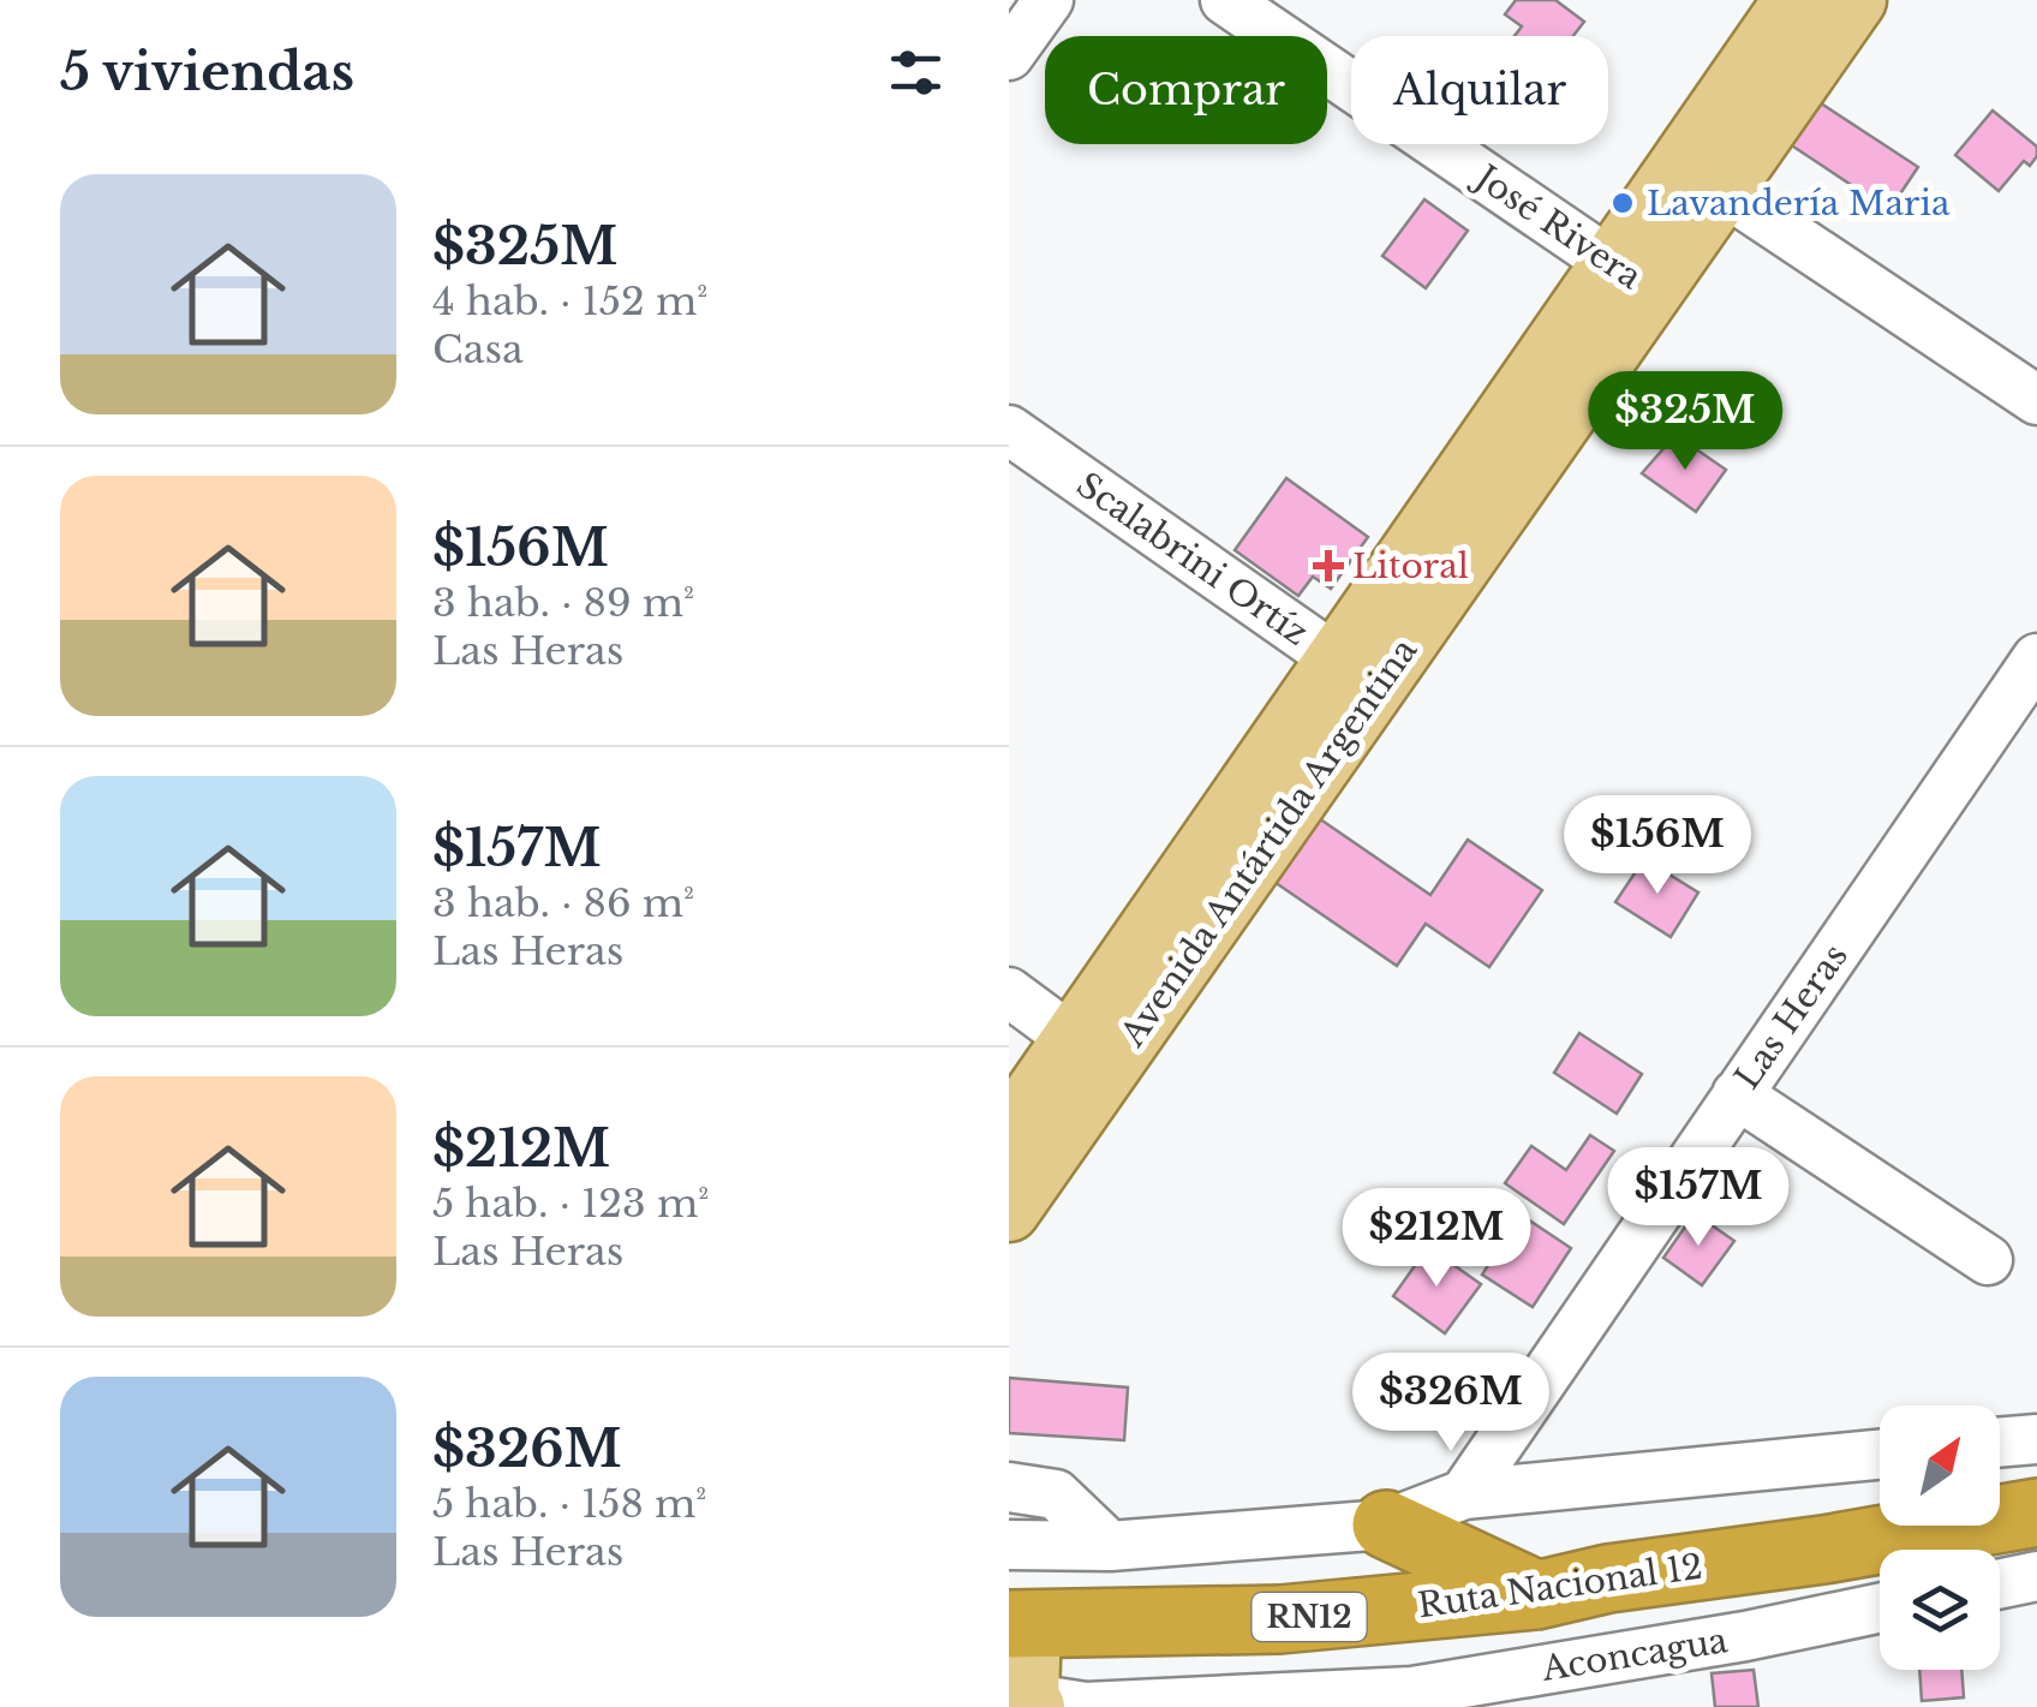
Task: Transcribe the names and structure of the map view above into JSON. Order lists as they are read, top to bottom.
{
  "streets": {
    "highway": ["Ruta Nacional 12", "RN12"],
    "main road": ["Avenida Antártida Argentina"],
    "street": [
      "José Rivera",
      "Scalabrini Ortíz",
      "Las Heras",
      "Aconcagua"
    ]
  },
  "crossings": [
    ["José Rivera", "Avenida Antártida Argentina"],
    ["Scalabrini Ortíz", "Avenida Antártida Argentina"]
  ],
  "places": {
    "other": ["Lavandería Maria"],
    "health": ["Litoral"]
  },
  "north": "top right",
  "page": {
    "heading": "5 viviendas",
    "chip": ["Comprar", "Alquilar"],
    "list": [
      {
        "name": "$325M",
        "note": "4 hab. · 152 m² · Casa"
      },
      {
        "name": "$156M",
        "note": "3 hab. · 89 m² · Las Heras"
      },
      {
        "name": "$157M",
        "note": "3 hab. · 86 m² · Las Heras"
      },
      {
        "name": "$212M",
        "note": "5 hab. · 123 m² · Las Heras"
      },
      {
        "name": "$326M",
        "note": "5 hab. · 158 m² · Las Heras"
      }
    ],
    "price": [
      "$325M",
      "$156M",
      "$157M",
      "$212M",
      "$326M"
    ]
  }
}
